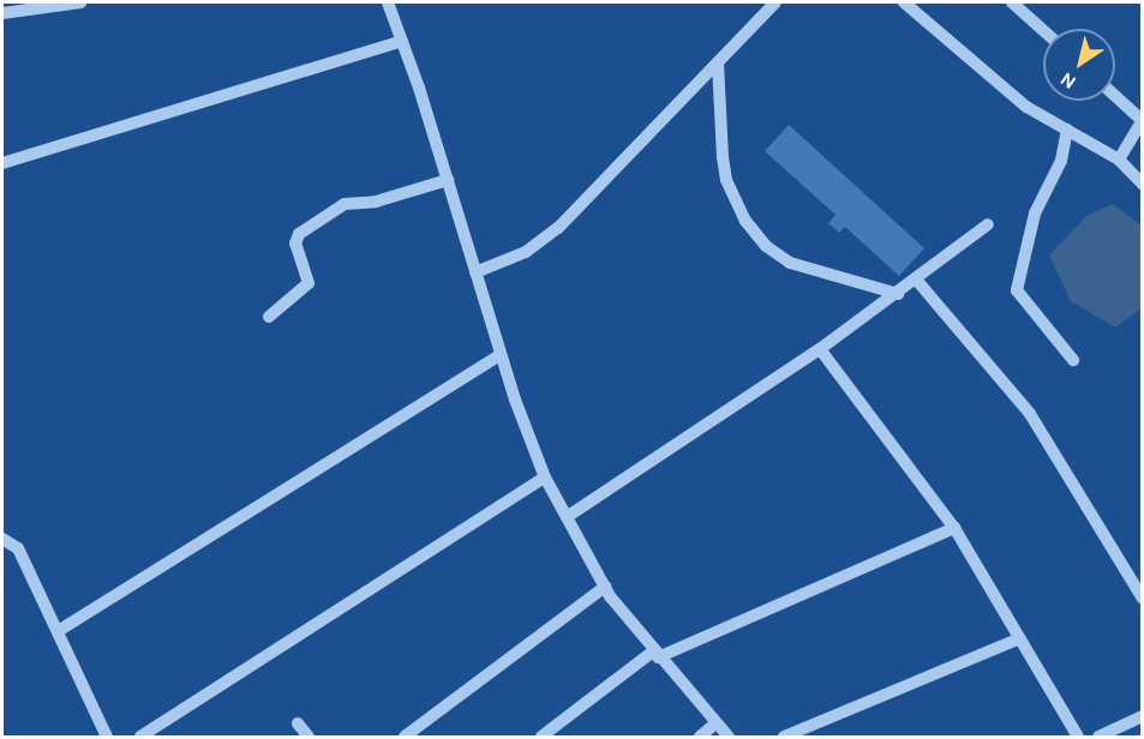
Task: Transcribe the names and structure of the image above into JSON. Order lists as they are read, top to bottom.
{
  "north": "bottom left"
}
